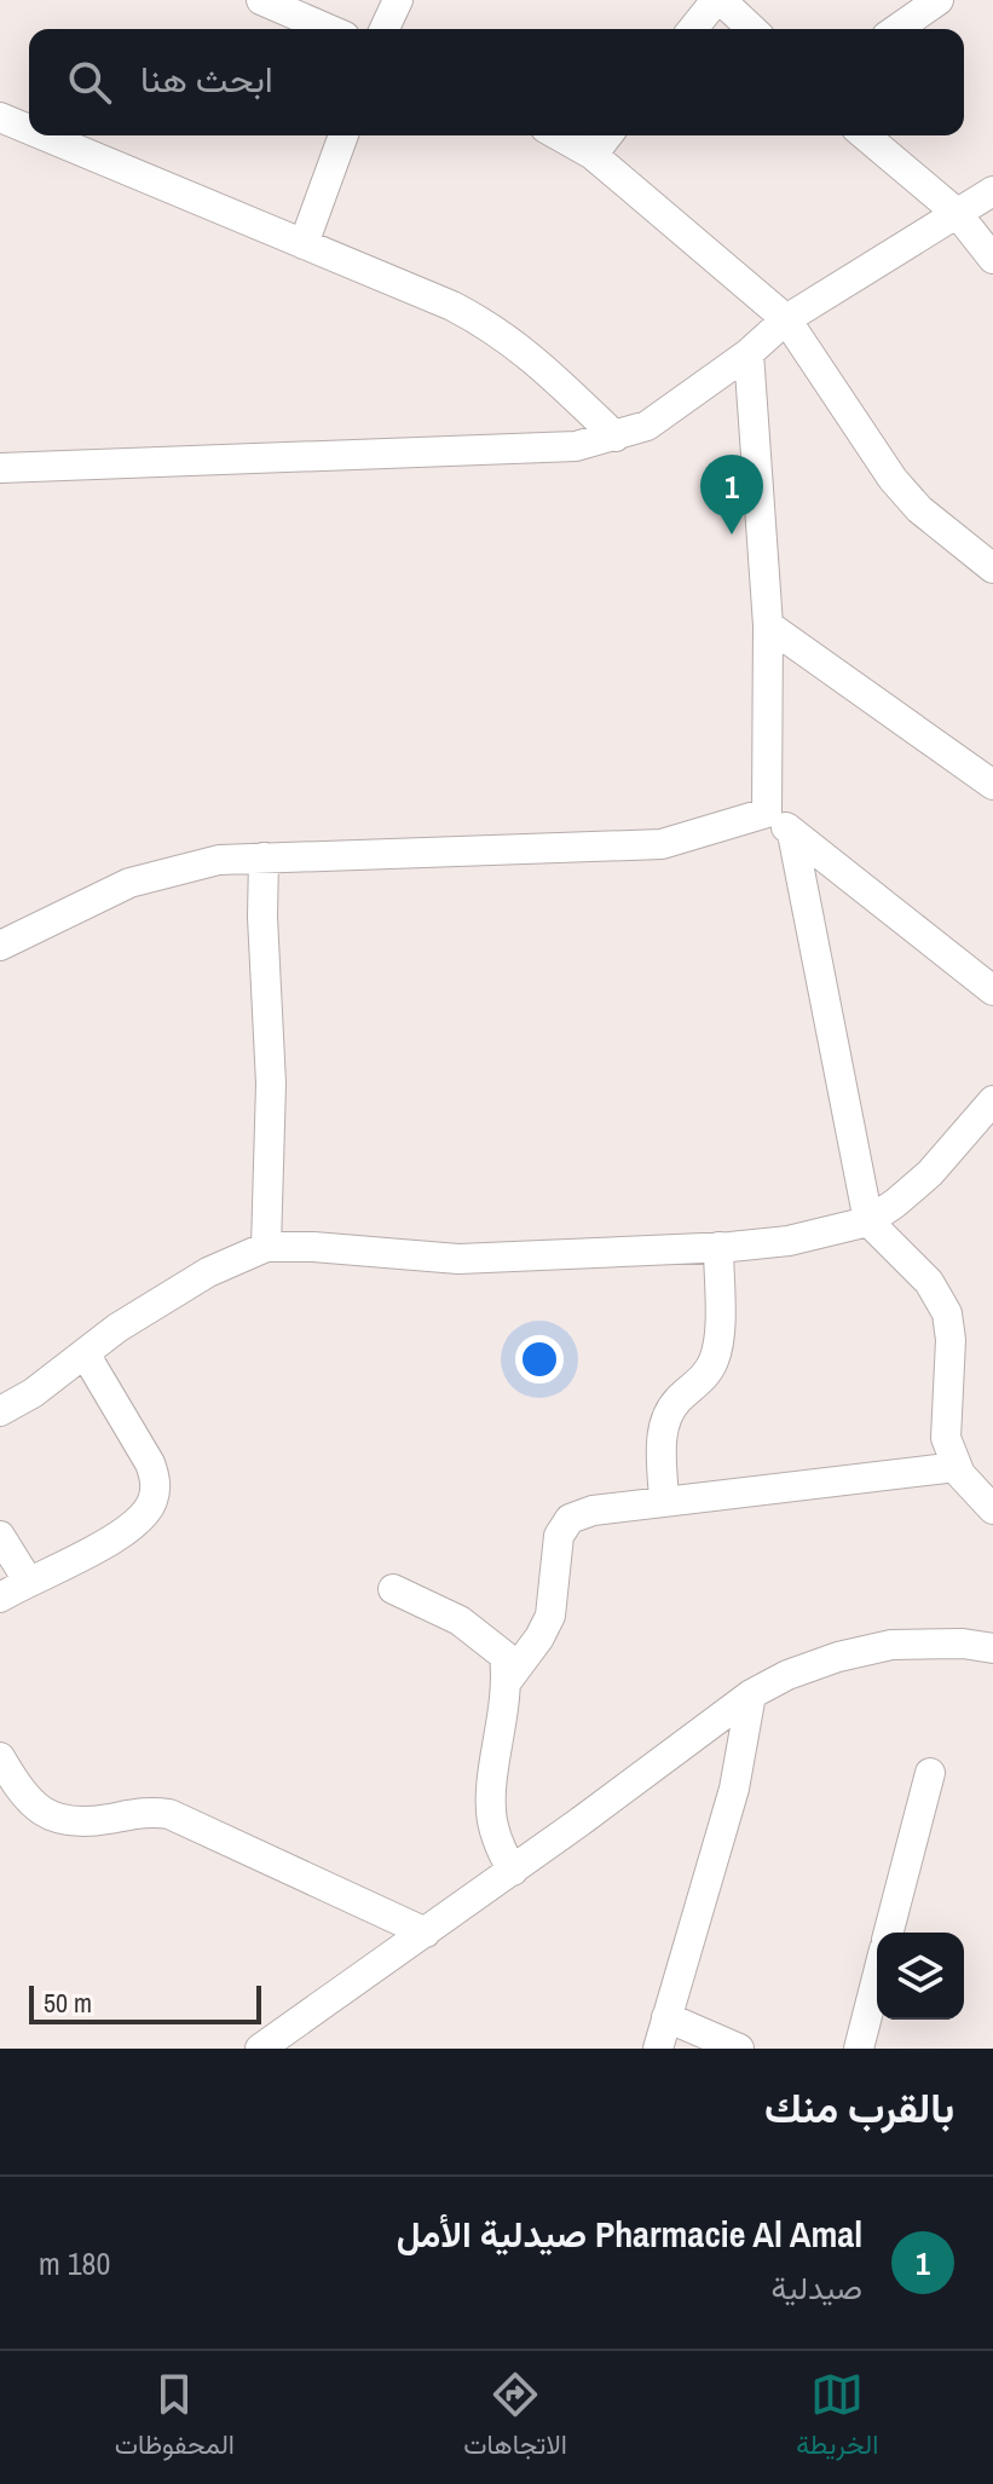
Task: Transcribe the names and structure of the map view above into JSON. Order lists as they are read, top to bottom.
{
  "scale_bar": "50 m",
  "page": {
    "search": "ابحث هنا",
    "pins": "1",
    "scale": "50 m",
    "heading": "بالقرب منك",
    "list": [
      {
        "mark": "1",
        "name": "Pharmacie Al Amal صيدلية الأمل",
        "note": "صيدلية",
        "value": "180 m"
      }
    ],
    "nav": ["الخريطة", "الاتجاهات", "المحفوظات"]
  }
}
